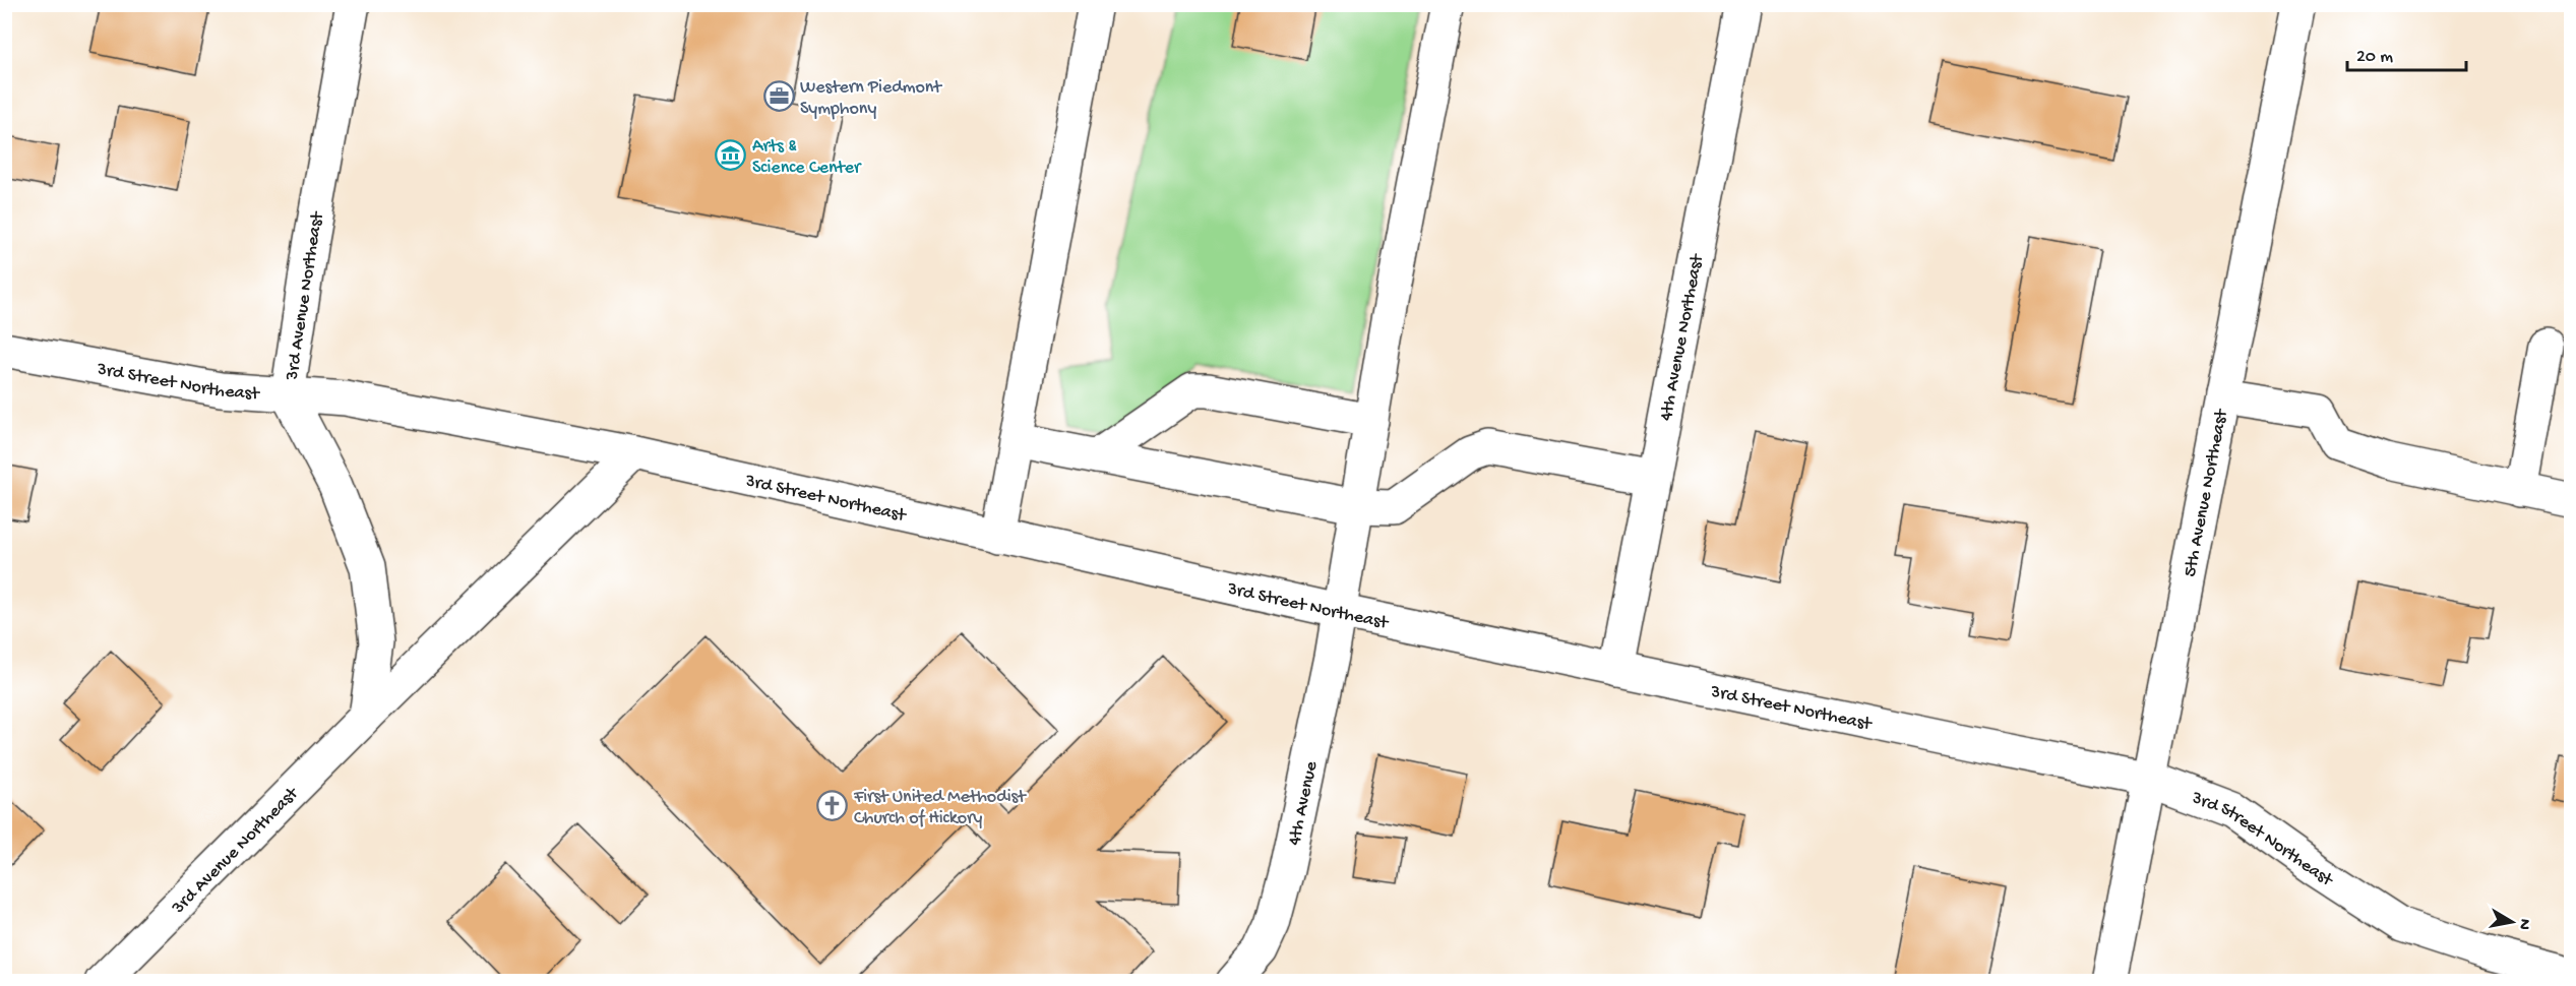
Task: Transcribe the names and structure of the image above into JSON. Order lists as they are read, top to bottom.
{
  "streets": {
    "street": [
      "3rd Avenue Northeast",
      "4th Avenue Northeast",
      "3rd Street Northeast",
      "5th Avenue Northeast",
      "4th Avenue"
    ]
  },
  "crossings": [
    ["3rd Avenue Northeast", "3rd Street Northeast"],
    ["4th Avenue Northeast", "3rd Street Northeast"],
    ["3rd Street Northeast", "5th Avenue Northeast"],
    ["3rd Street Northeast", "4th Avenue"]
  ],
  "places": {
    "office": ["Western Piedmont Symphony"],
    "museum": ["Arts & Science Center"],
    "church": ["First United Methodist Church of Hickory"]
  },
  "scale_bar": "20 m",
  "north": "right"
}
